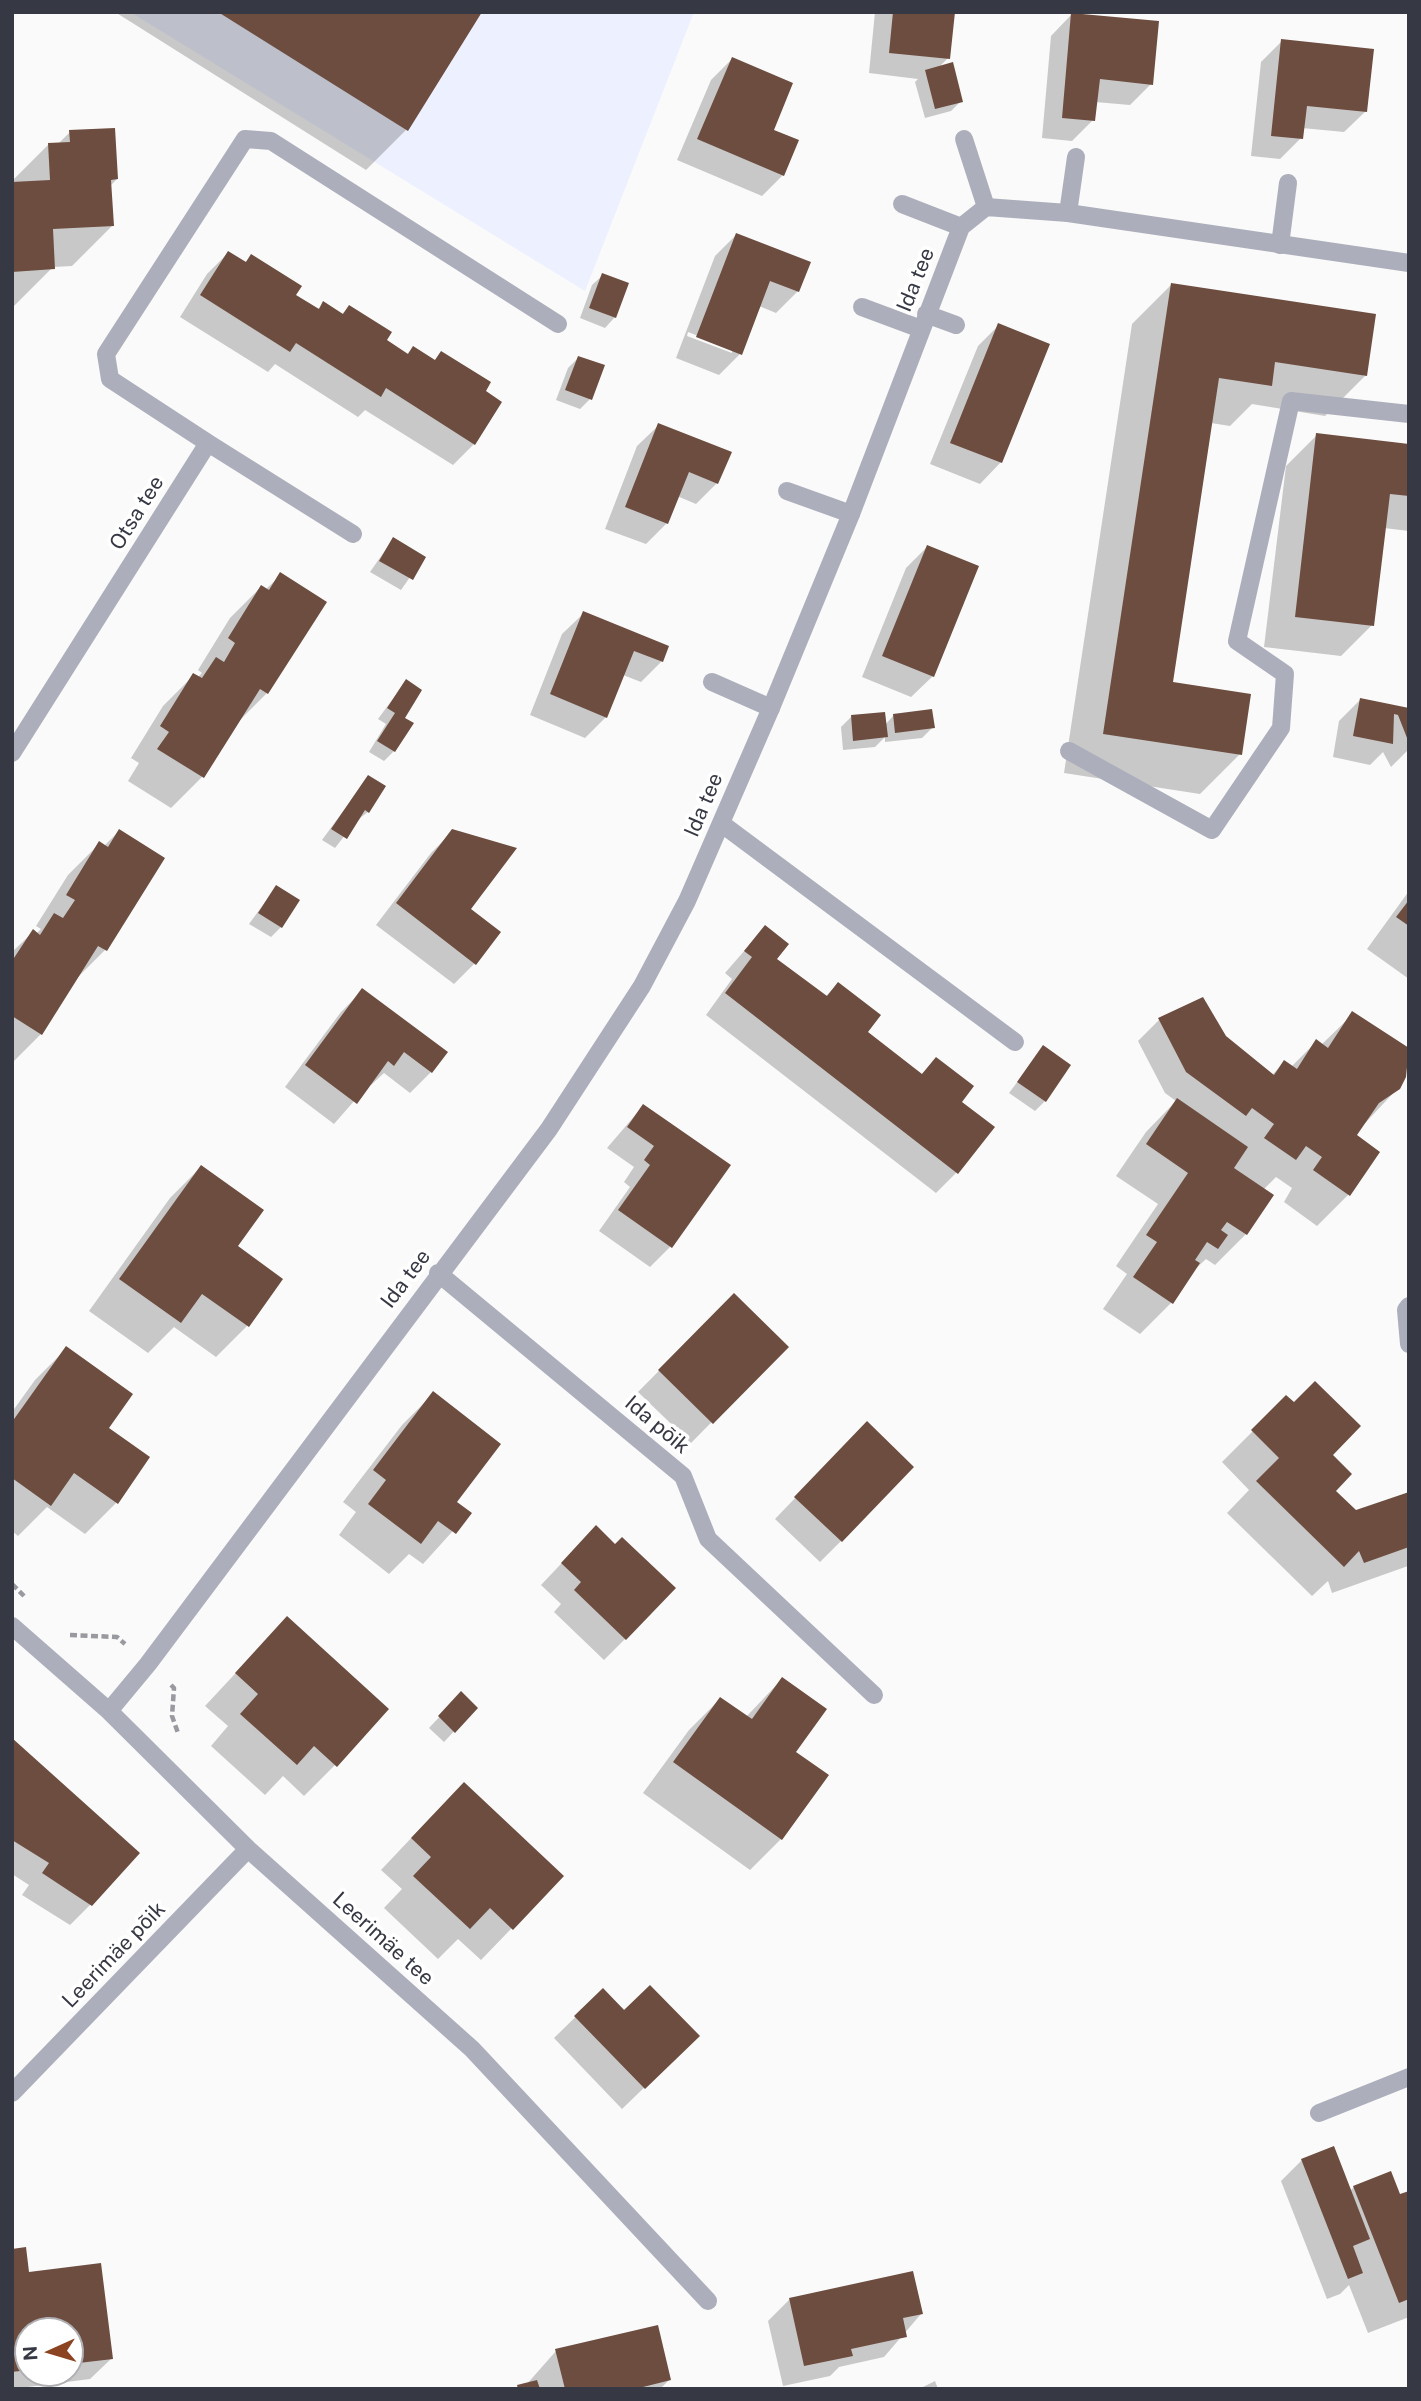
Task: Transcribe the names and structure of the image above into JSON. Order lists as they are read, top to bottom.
{
  "streets": {
    "street": [
      "Ida tee",
      "Otsa tee",
      "Ida põik",
      "Leerimäe tee",
      "Leerimäe põik"
    ]
  },
  "crossings": [
    ["Ida tee", "Ida põik"],
    ["Ida tee", "Leerimäe tee"],
    ["Leerimäe tee", "Leerimäe põik"]
  ],
  "north": "left"
}
